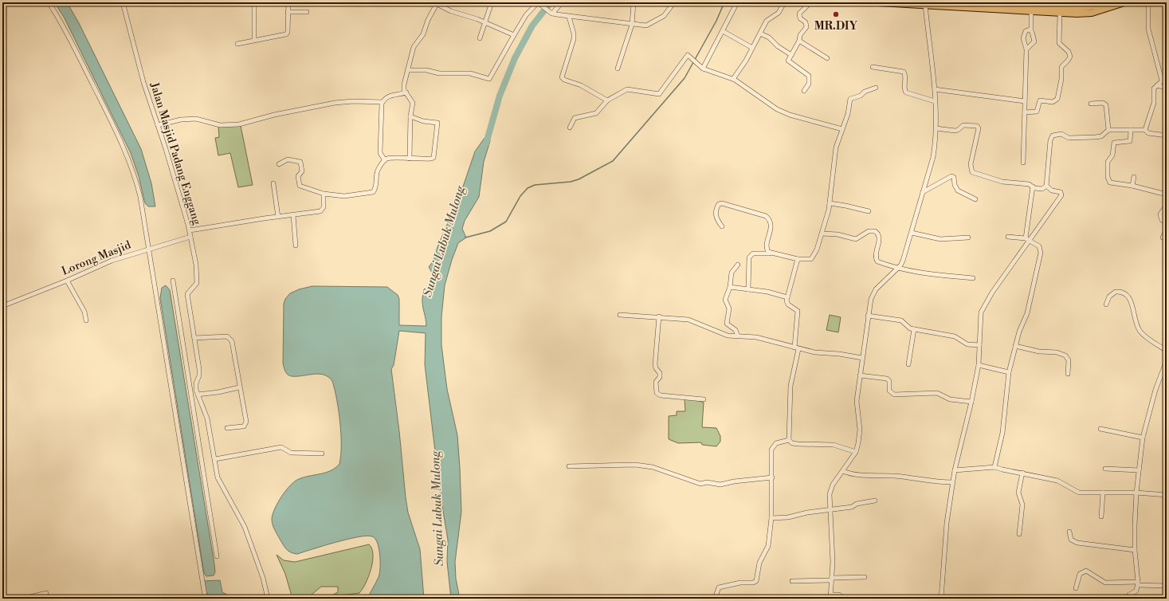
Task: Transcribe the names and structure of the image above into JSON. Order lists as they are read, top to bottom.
{
  "streets": {
    "street": ["Jalan Masjid Padang Enggang", "Lorong Masjid"]
  },
  "crossings": [
    ["Jalan Masjid Padang Enggang", "Lorong Masjid"]
  ],
  "water": ["Sungai Lubuk Mulong"],
  "places": ["MR.DIY"]
}
